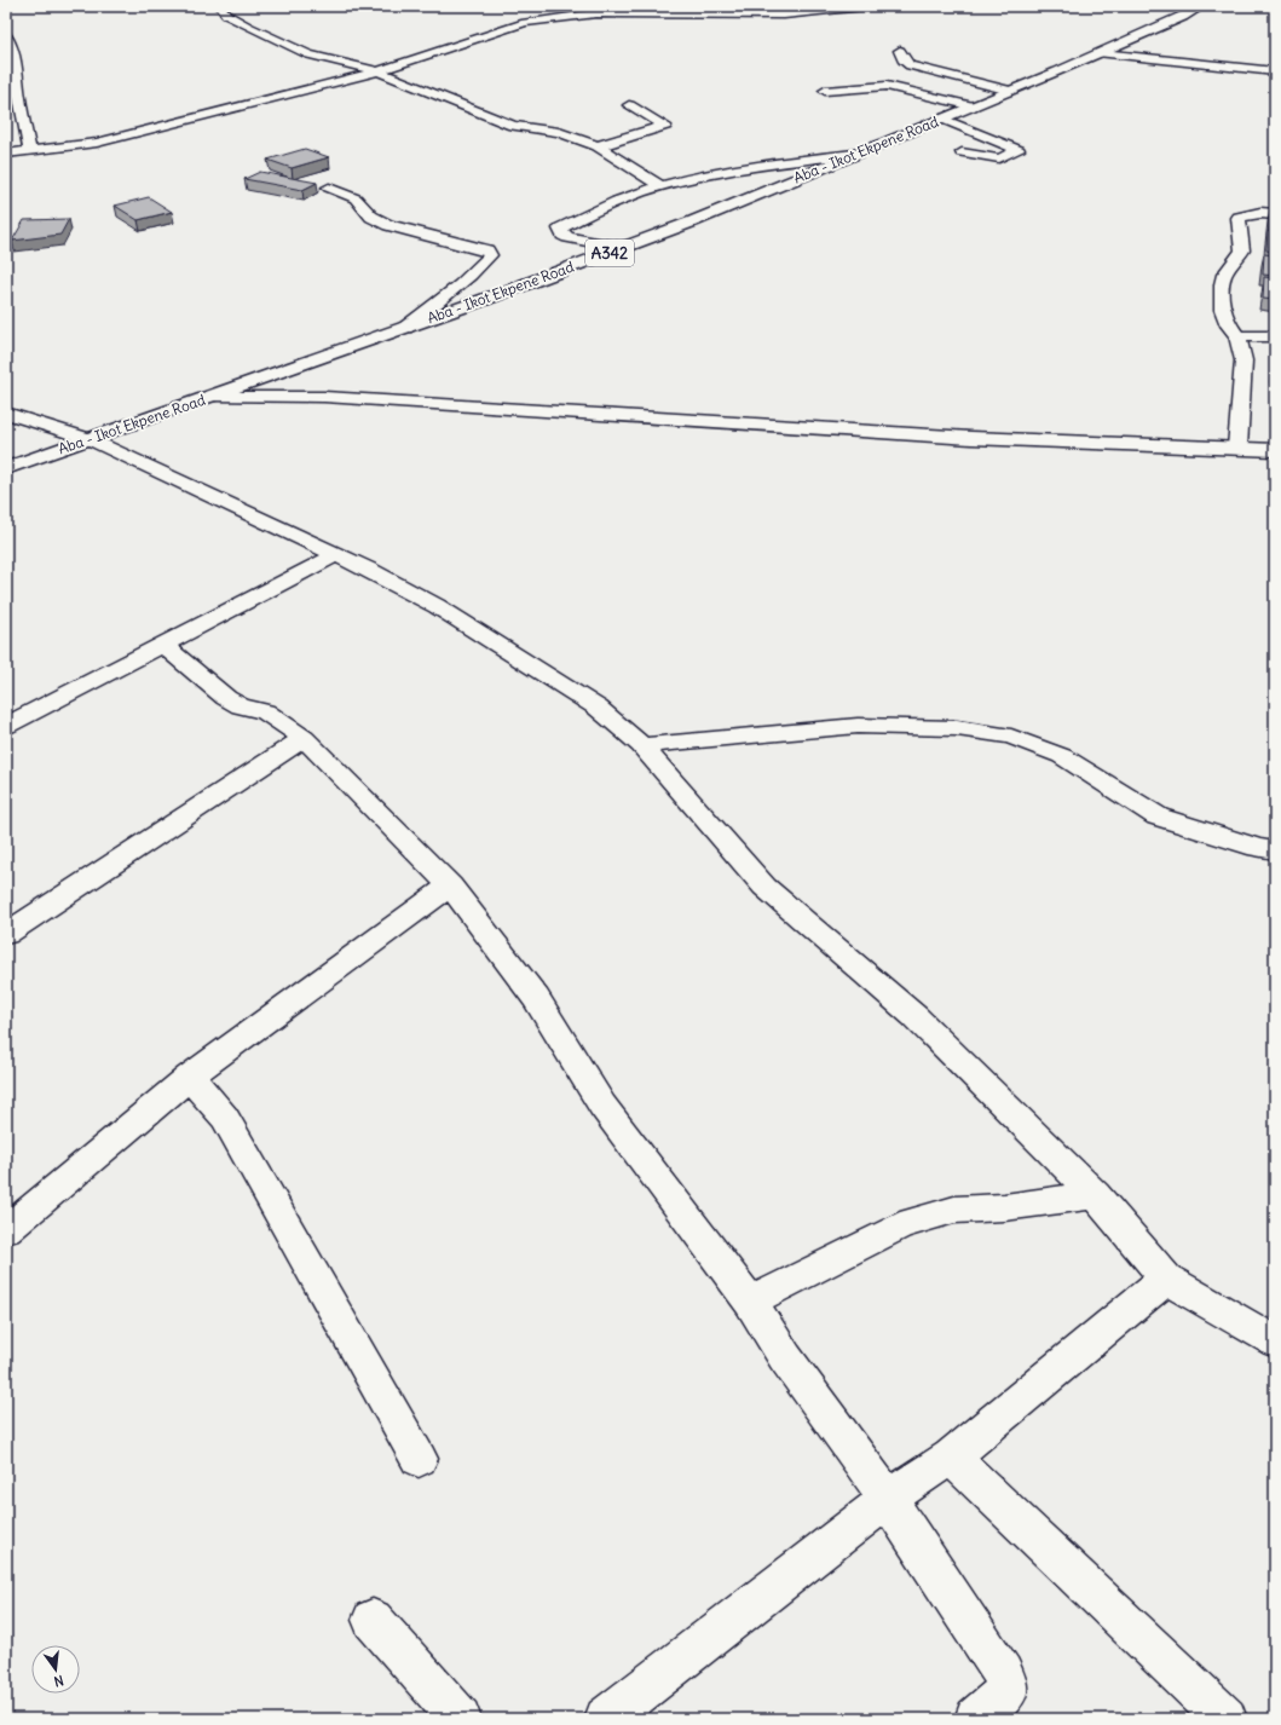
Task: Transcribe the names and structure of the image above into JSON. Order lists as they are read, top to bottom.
{
  "streets": {
    "main road": ["Aba - Ikot Ekpene Road", "A342"]
  },
  "north": "bottom"
}
